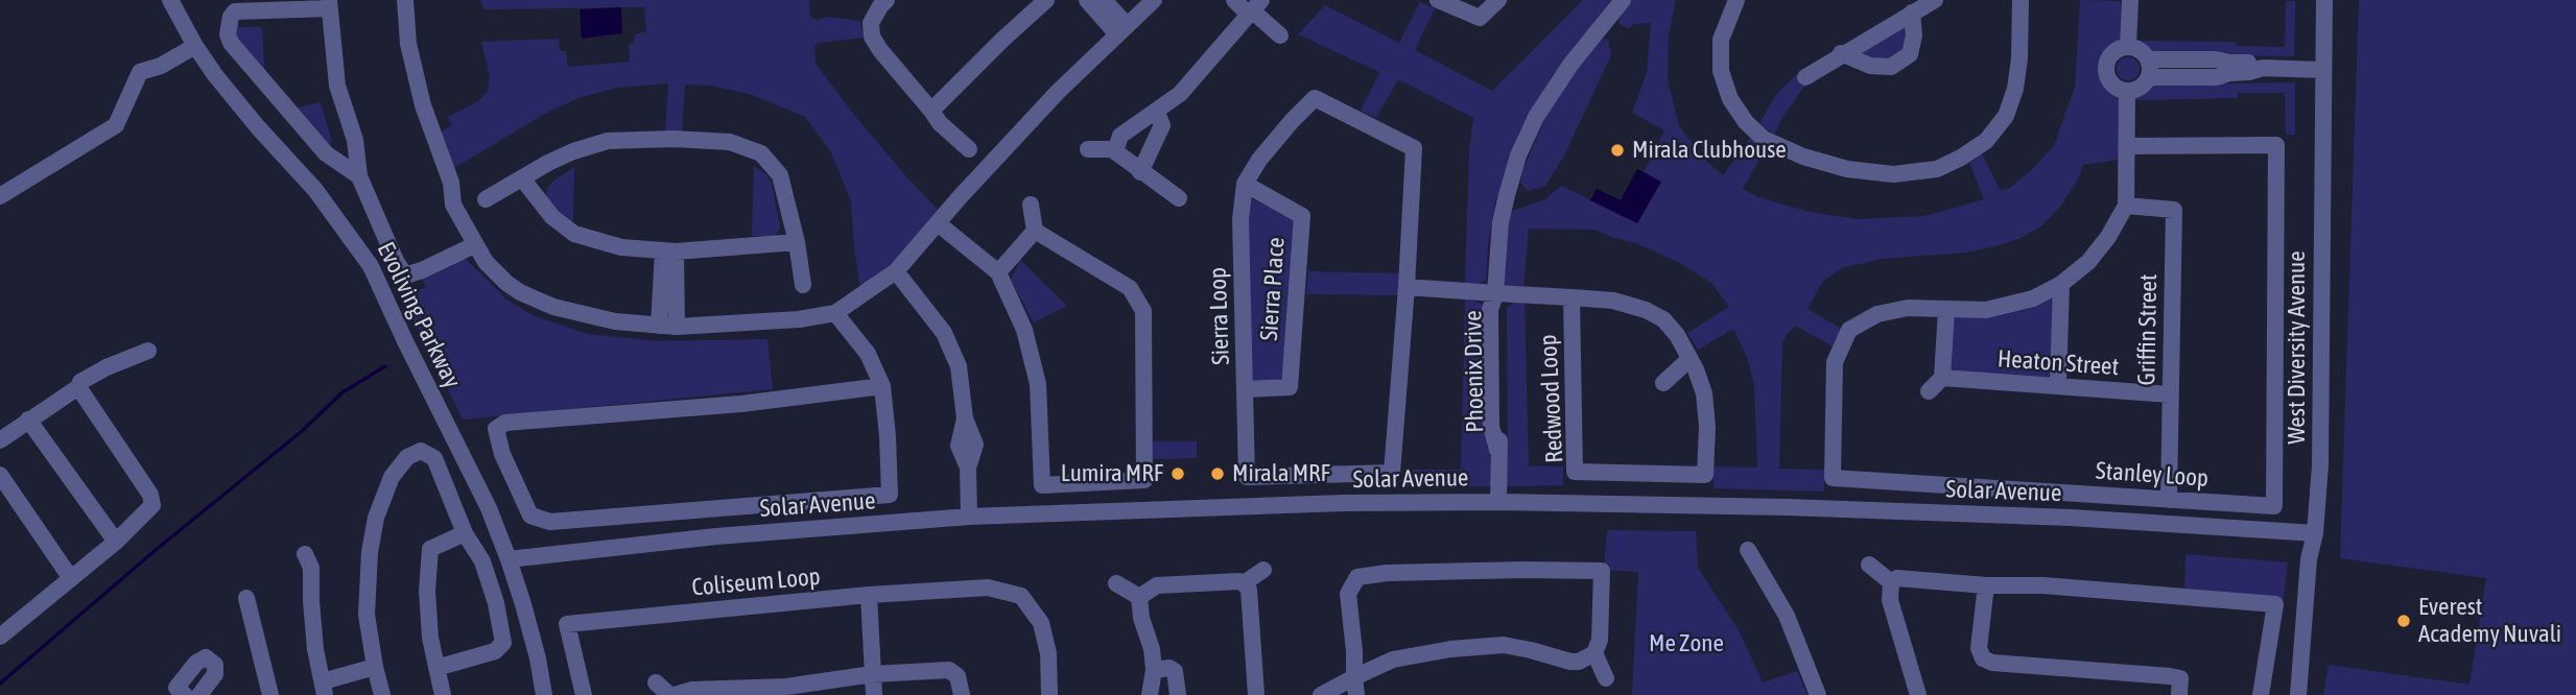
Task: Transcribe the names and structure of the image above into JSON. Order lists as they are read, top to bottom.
{
  "streets": {
    "street": [
      "Sierra Place",
      "Evoliving Parkway",
      "Sierra Loop",
      "Griffin Street",
      "West Diversity Avenue",
      "Heaton Street",
      "Phoenix Drive",
      "Redwood Loop",
      "Stanley Loop",
      "Solar Avenue",
      "Coliseum Loop"
    ]
  },
  "crossings": [
    ["Sierra Place", "Sierra Loop"],
    ["Evoliving Parkway", "Solar Avenue"],
    ["Sierra Loop", "Redwood Loop"],
    ["Griffin Street", "Heaton Street"],
    ["Griffin Street", "Stanley Loop"],
    ["West Diversity Avenue", "Solar Avenue"],
    ["Phoenix Drive", "Redwood Loop"],
    ["Phoenix Drive", "Solar Avenue"]
  ],
  "parks": ["Me Zone"],
  "places": [
    "Mirala Clubhouse",
    "Lumira MRF",
    "Mirala MRF",
    "Everest Academy Nuvali"
  ]
}
